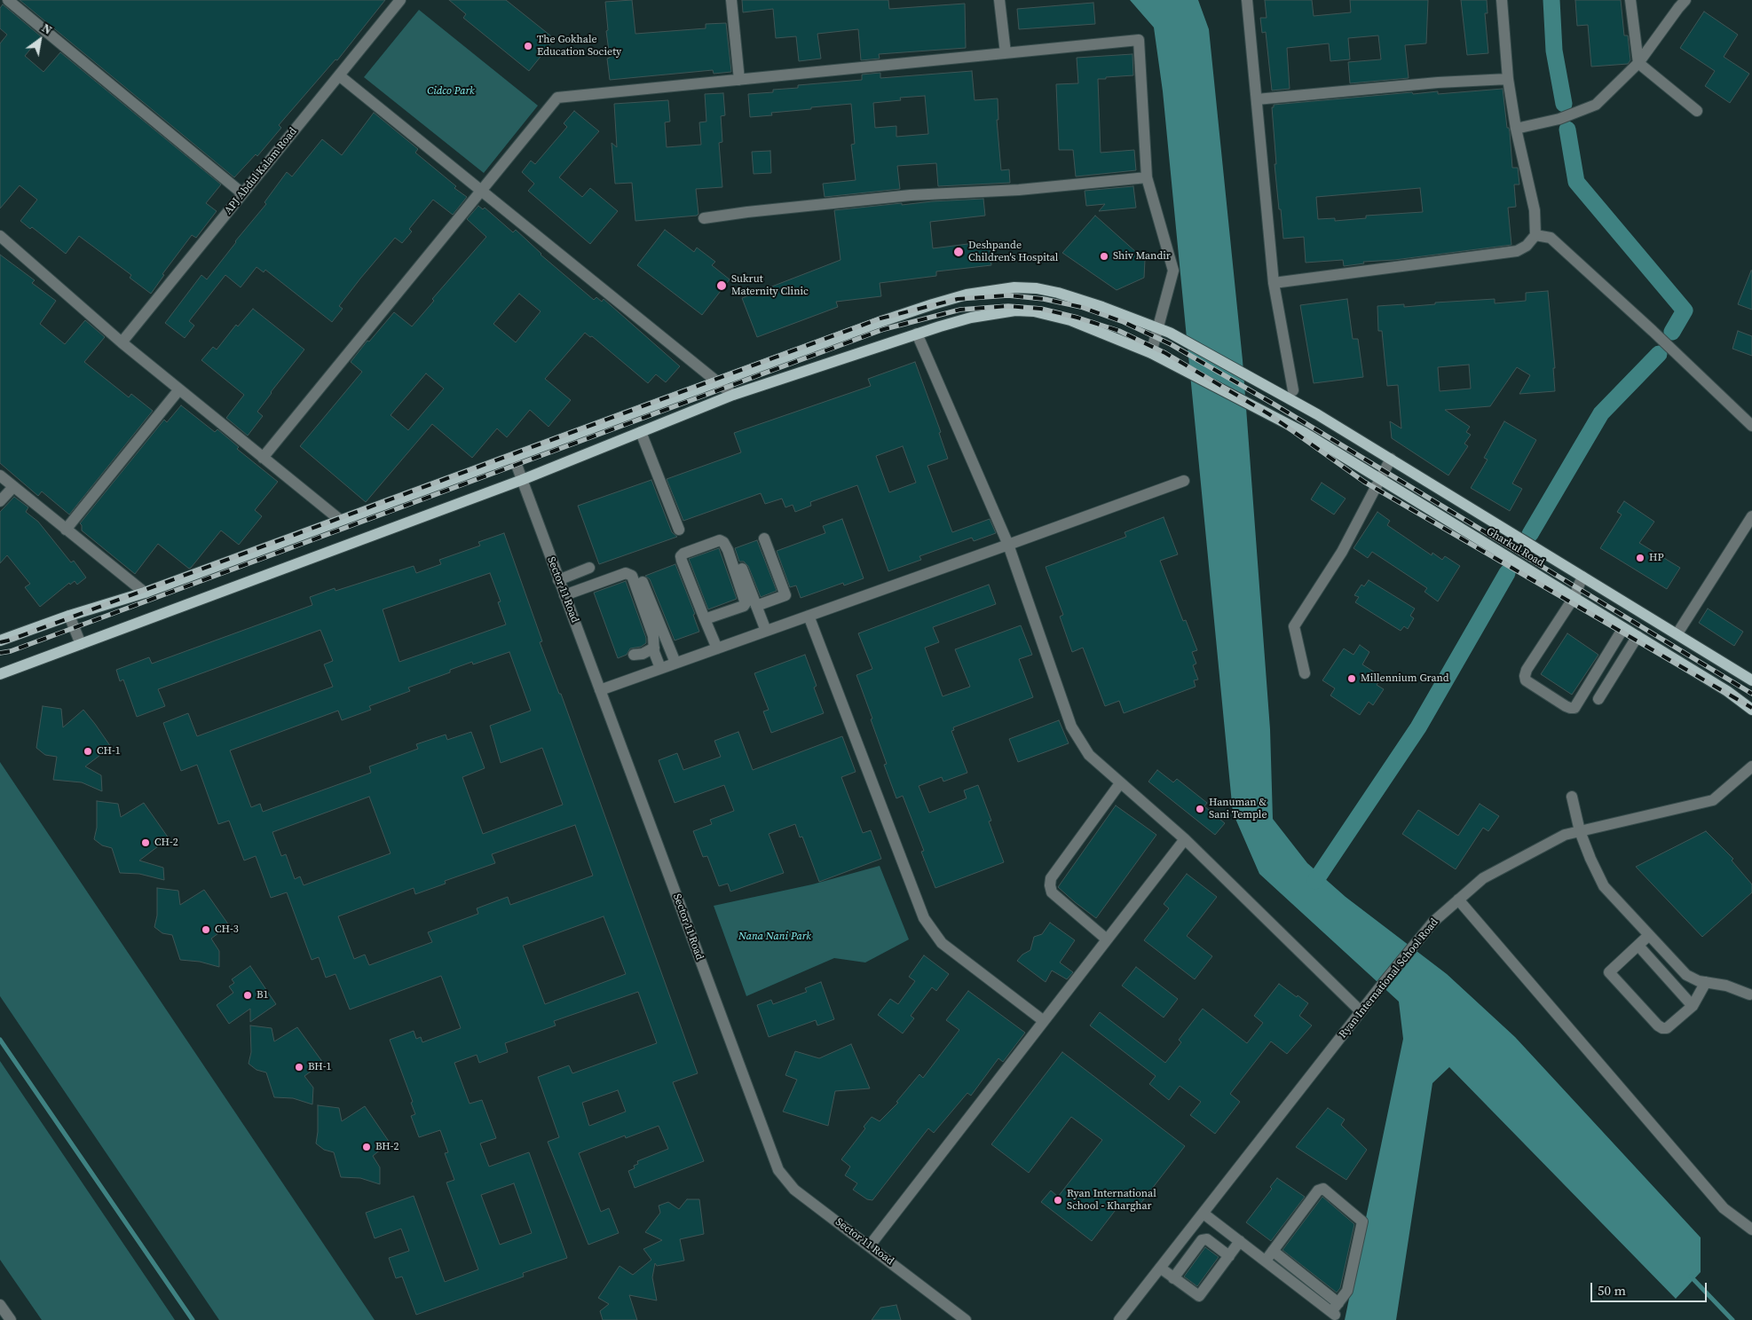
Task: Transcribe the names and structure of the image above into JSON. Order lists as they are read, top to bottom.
{
  "streets": {
    "main road": ["Gharkul Road"],
    "street": ["APJ Abdul Kalam Road", "Sector 11 Road", "Ryan International School Road"]
  },
  "crossings": [
    ["Gharkul Road", "Sector 11 Road"]
  ],
  "parks": ["Cidco Park", "Nana Nani Park"],
  "places": [
    "The Gokhale Education Society",
    "Deshpande Children's Hospital",
    "Shiv Mandir",
    "Sukrut Maternity Clinic",
    "HP",
    "Millennium Grand",
    "CH-1",
    "Hanuman & Sani Temple",
    "CH-2",
    "CH-3",
    "B1",
    "BH-1",
    "BH-2",
    "Ryan International School - Kharghar"
  ],
  "scale_bar": "50 m",
  "north": "top right"
}
